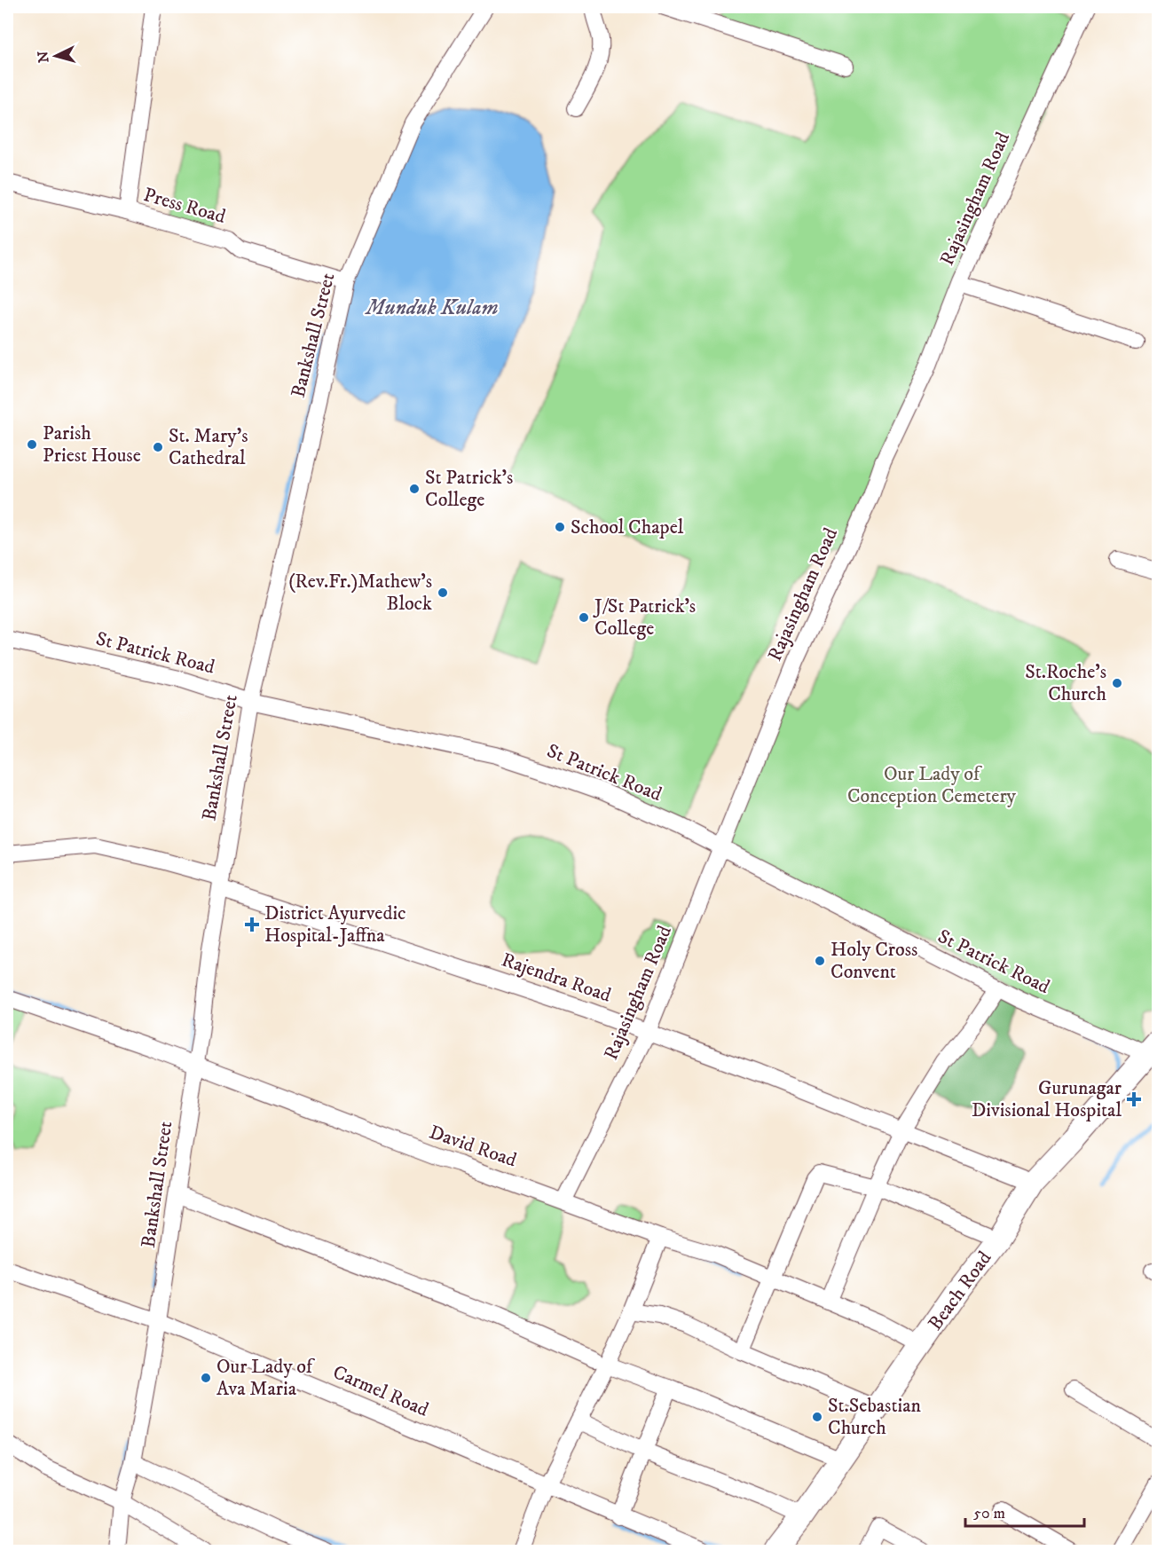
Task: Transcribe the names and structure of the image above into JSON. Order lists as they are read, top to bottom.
{
  "streets": {
    "main road": ["Beach Road"],
    "street": [
      "Rajasingham Road",
      "Press Road",
      "Bankshall Street",
      "St Patrick Road",
      "Rajendra Road",
      "David Road",
      "Carmel Road"
    ]
  },
  "crossings": [
    ["Rajasingham Road", "St Patrick Road"],
    ["Rajasingham Road", "Rajendra Road"],
    ["Rajasingham Road", "David Road"],
    ["Press Road", "Bankshall Street"],
    ["Bankshall Street", "St Patrick Road"],
    ["Bankshall Street", "Rajendra Road"],
    ["Bankshall Street", "David Road"],
    ["Bankshall Street", "Carmel Road"],
    ["St Patrick Road", "Beach Road"],
    ["David Road", "Beach Road"]
  ],
  "water": ["Munduk Kulam"],
  "parks": ["Our Lady of Conception Cemetery"],
  "places": {
    "other": [
      "Parish Priest House",
      "St. Mary's Cathedral",
      "St Patrick's College",
      "School Chapel",
      "(Rev.Fr.)Mathew's Block",
      "J/St Patrick's College",
      "St.Roche's Church",
      "Holy Cross Convent",
      "Our Lady of Ava Maria",
      "St.Sebastian Church"
    ],
    "health": ["District Ayurvedic Hospital-Jaffna", "Gurunagar Divisional Hospital"]
  },
  "scale_bar": "50 m",
  "north": "left"
}
